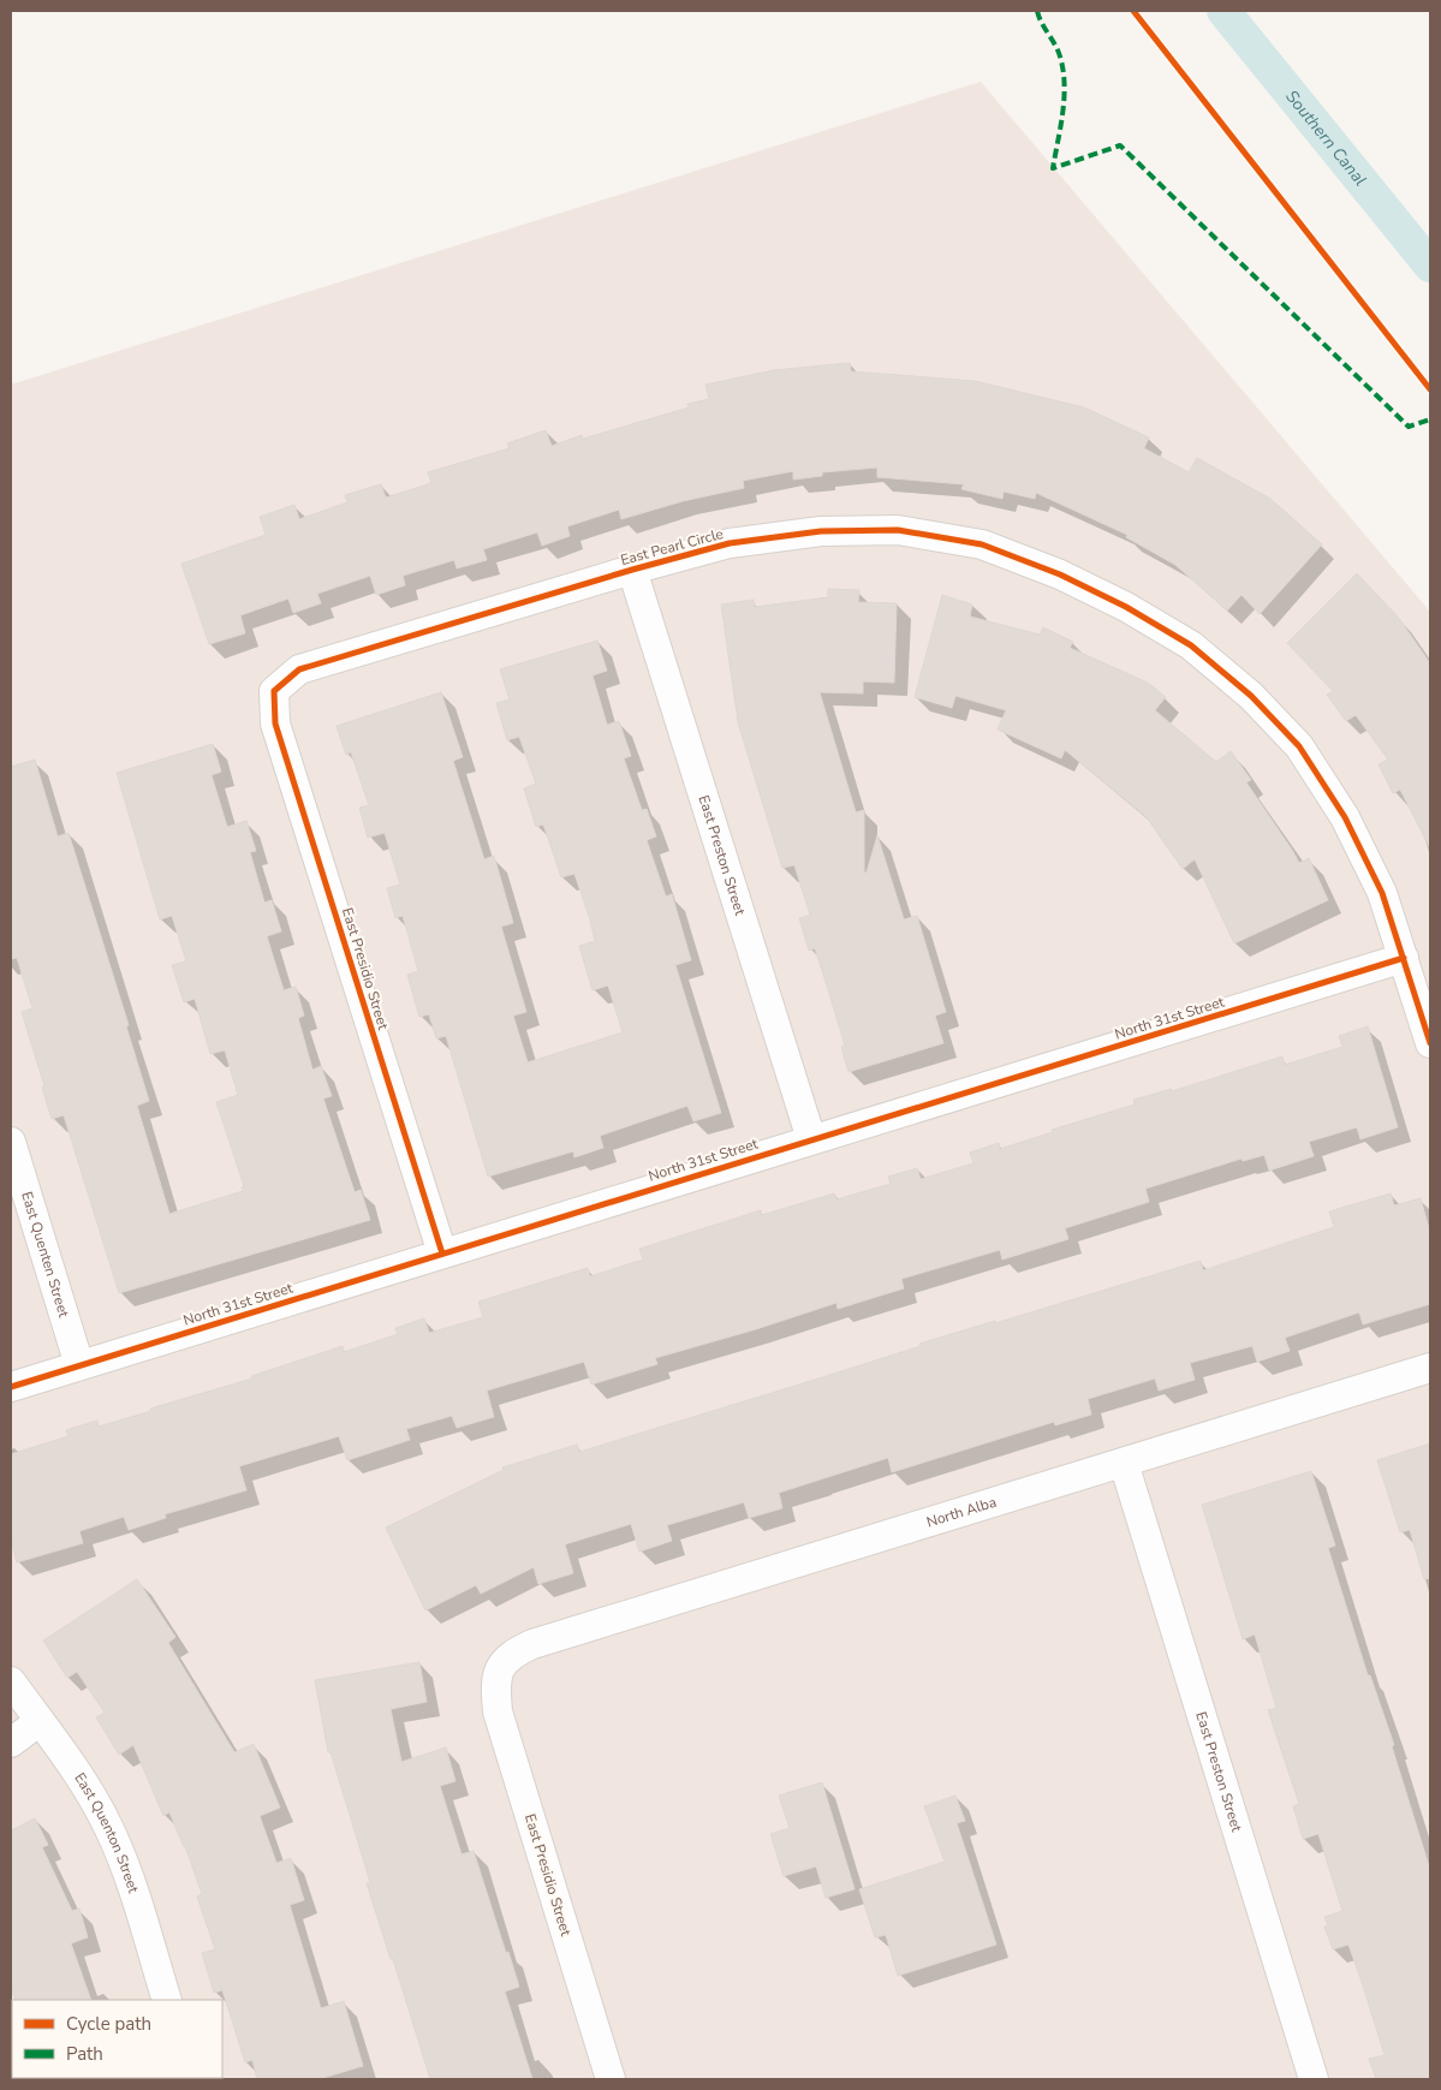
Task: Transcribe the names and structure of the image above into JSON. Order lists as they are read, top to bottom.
{
  "streets": {
    "street": [
      "East Pearl Circle",
      "East Preston Street",
      "East Presidio Street",
      "North 31st Street",
      "East Quenten Street",
      "North Alba",
      "East Quenton Street"
    ]
  },
  "crossings": [
    ["East Pearl Circle", "East Preston Street"],
    ["East Pearl Circle", "East Presidio Street"],
    ["East Pearl Circle", "North 31st Street"],
    ["East Preston Street", "North 31st Street"],
    ["East Preston Street", "North Alba"],
    ["East Presidio Street", "North 31st Street"],
    ["East Presidio Street", "North Alba"],
    ["North 31st Street", "East Quenten Street"]
  ],
  "water": ["Southern Canal"],
  "legend": ["Cycle path", "Path"]
}
